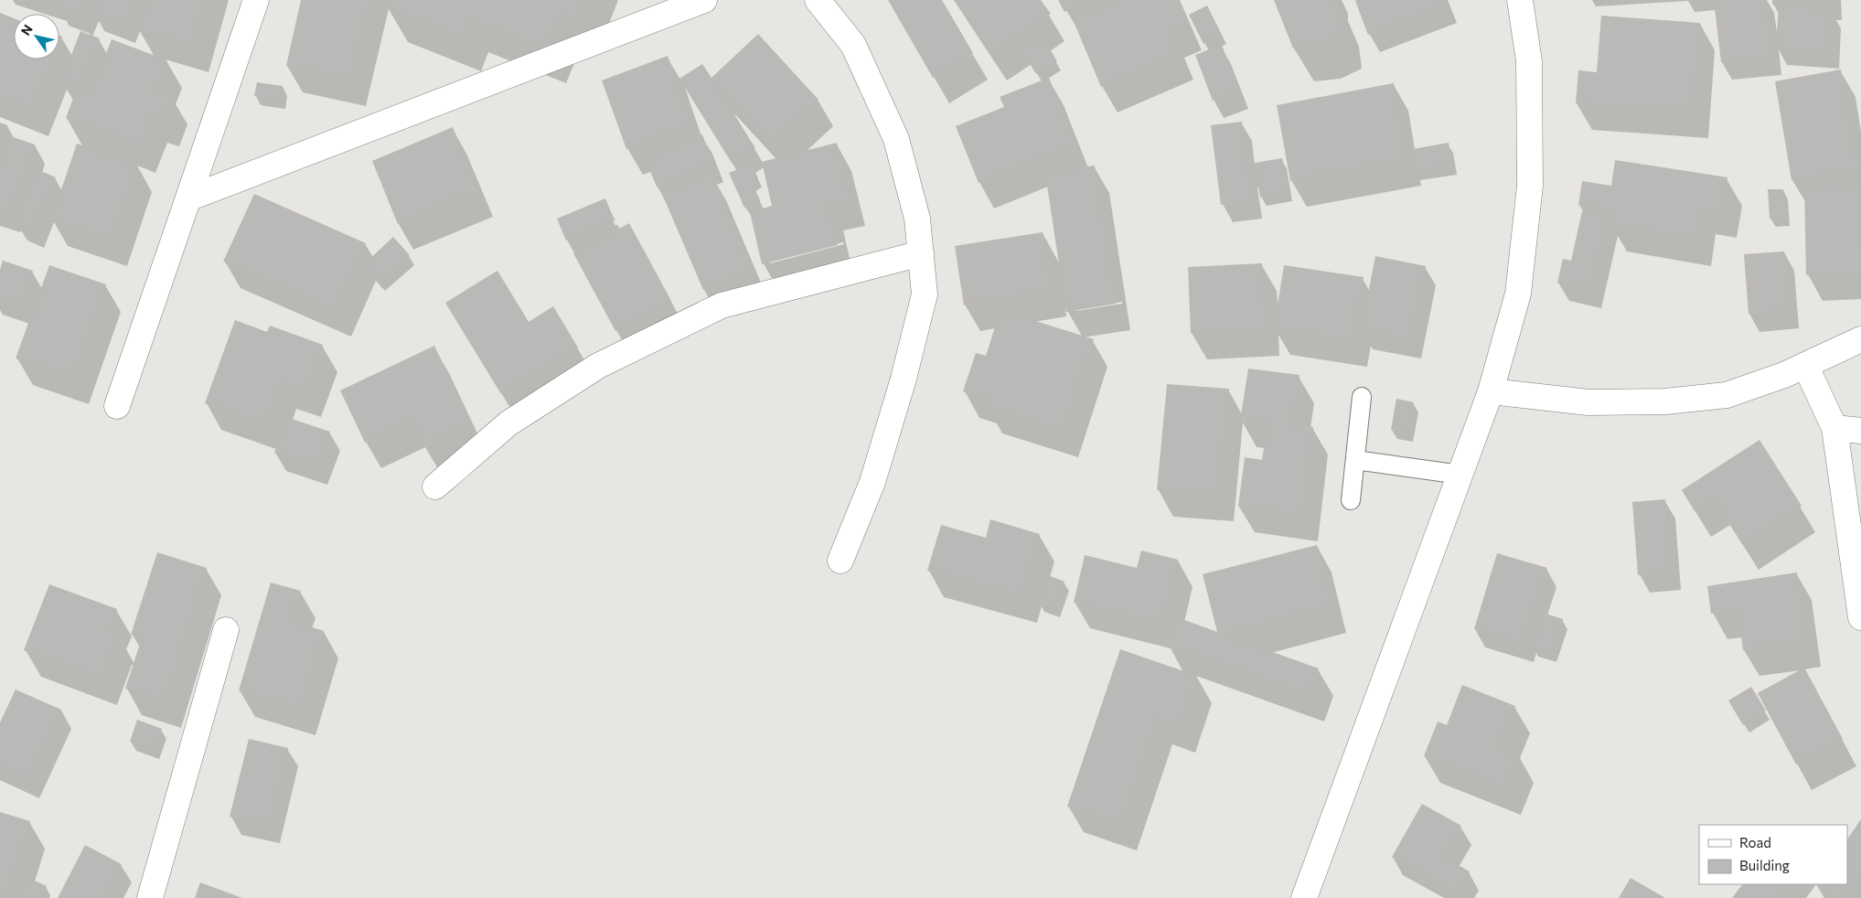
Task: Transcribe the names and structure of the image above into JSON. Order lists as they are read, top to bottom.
{
  "legend": ["Road", "Building"],
  "north": "top left"
}
